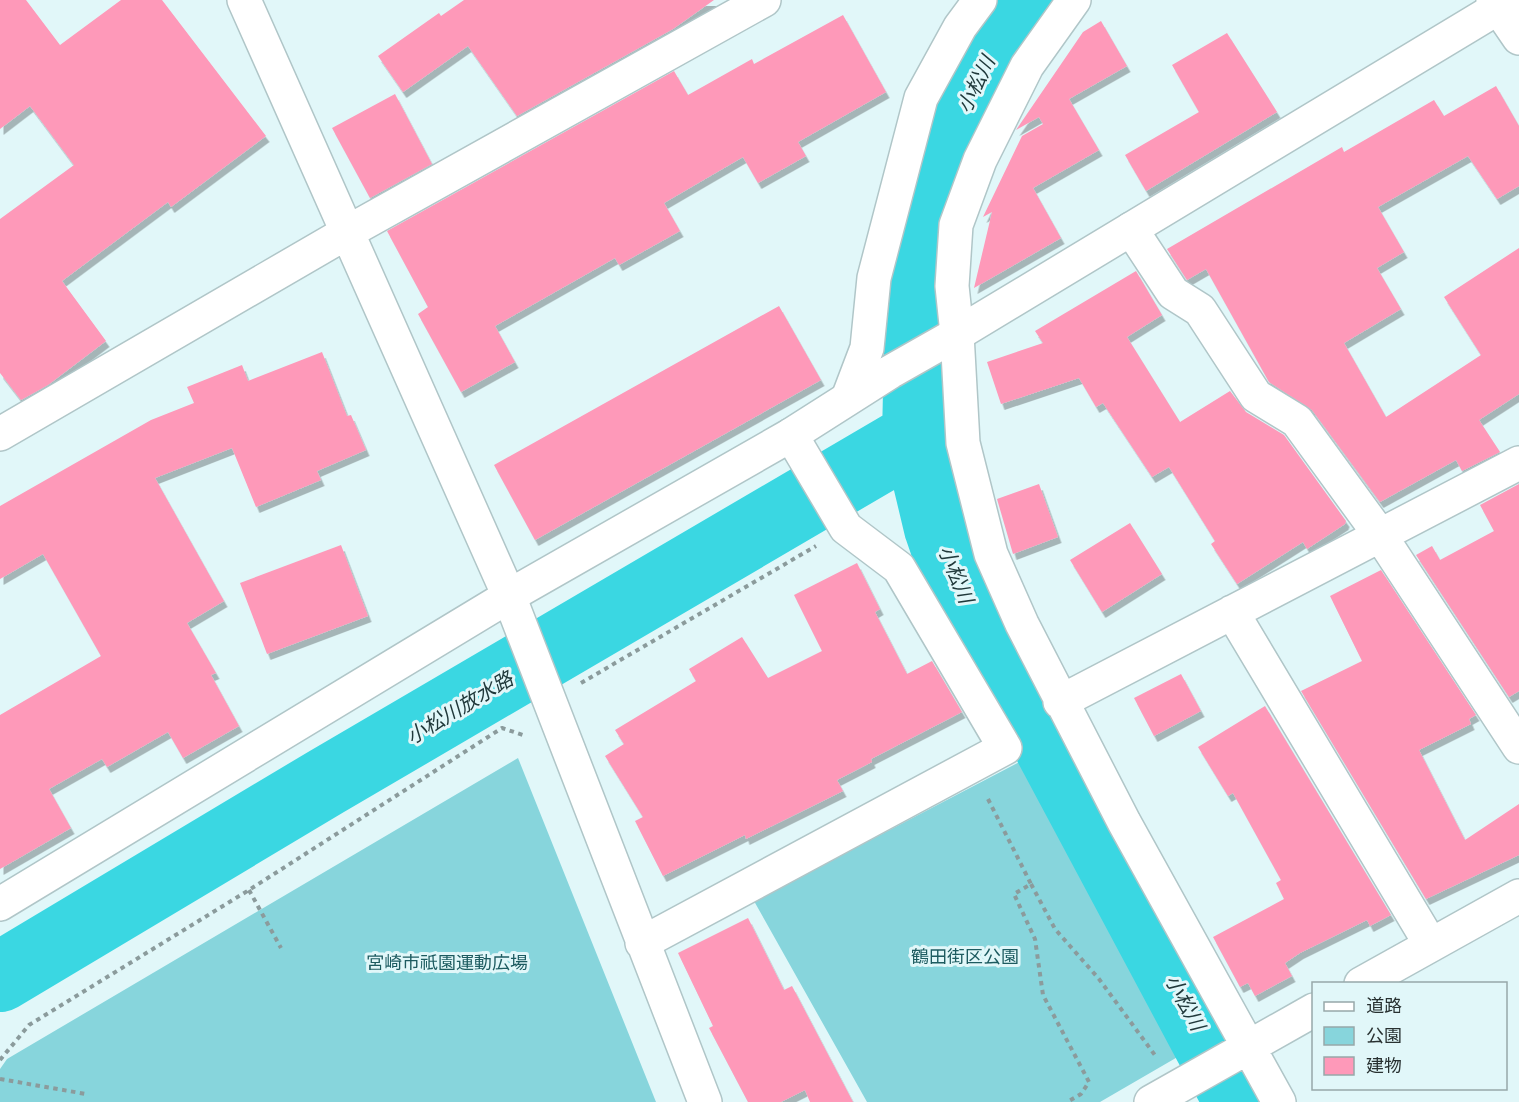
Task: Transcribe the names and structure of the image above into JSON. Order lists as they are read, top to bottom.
{
  "water": ["小松川", "小松川放水路"],
  "parks": ["鶴田街区公園", "宮崎市祇園運動広場"],
  "legend": ["道路", "公園", "建物"]
}
